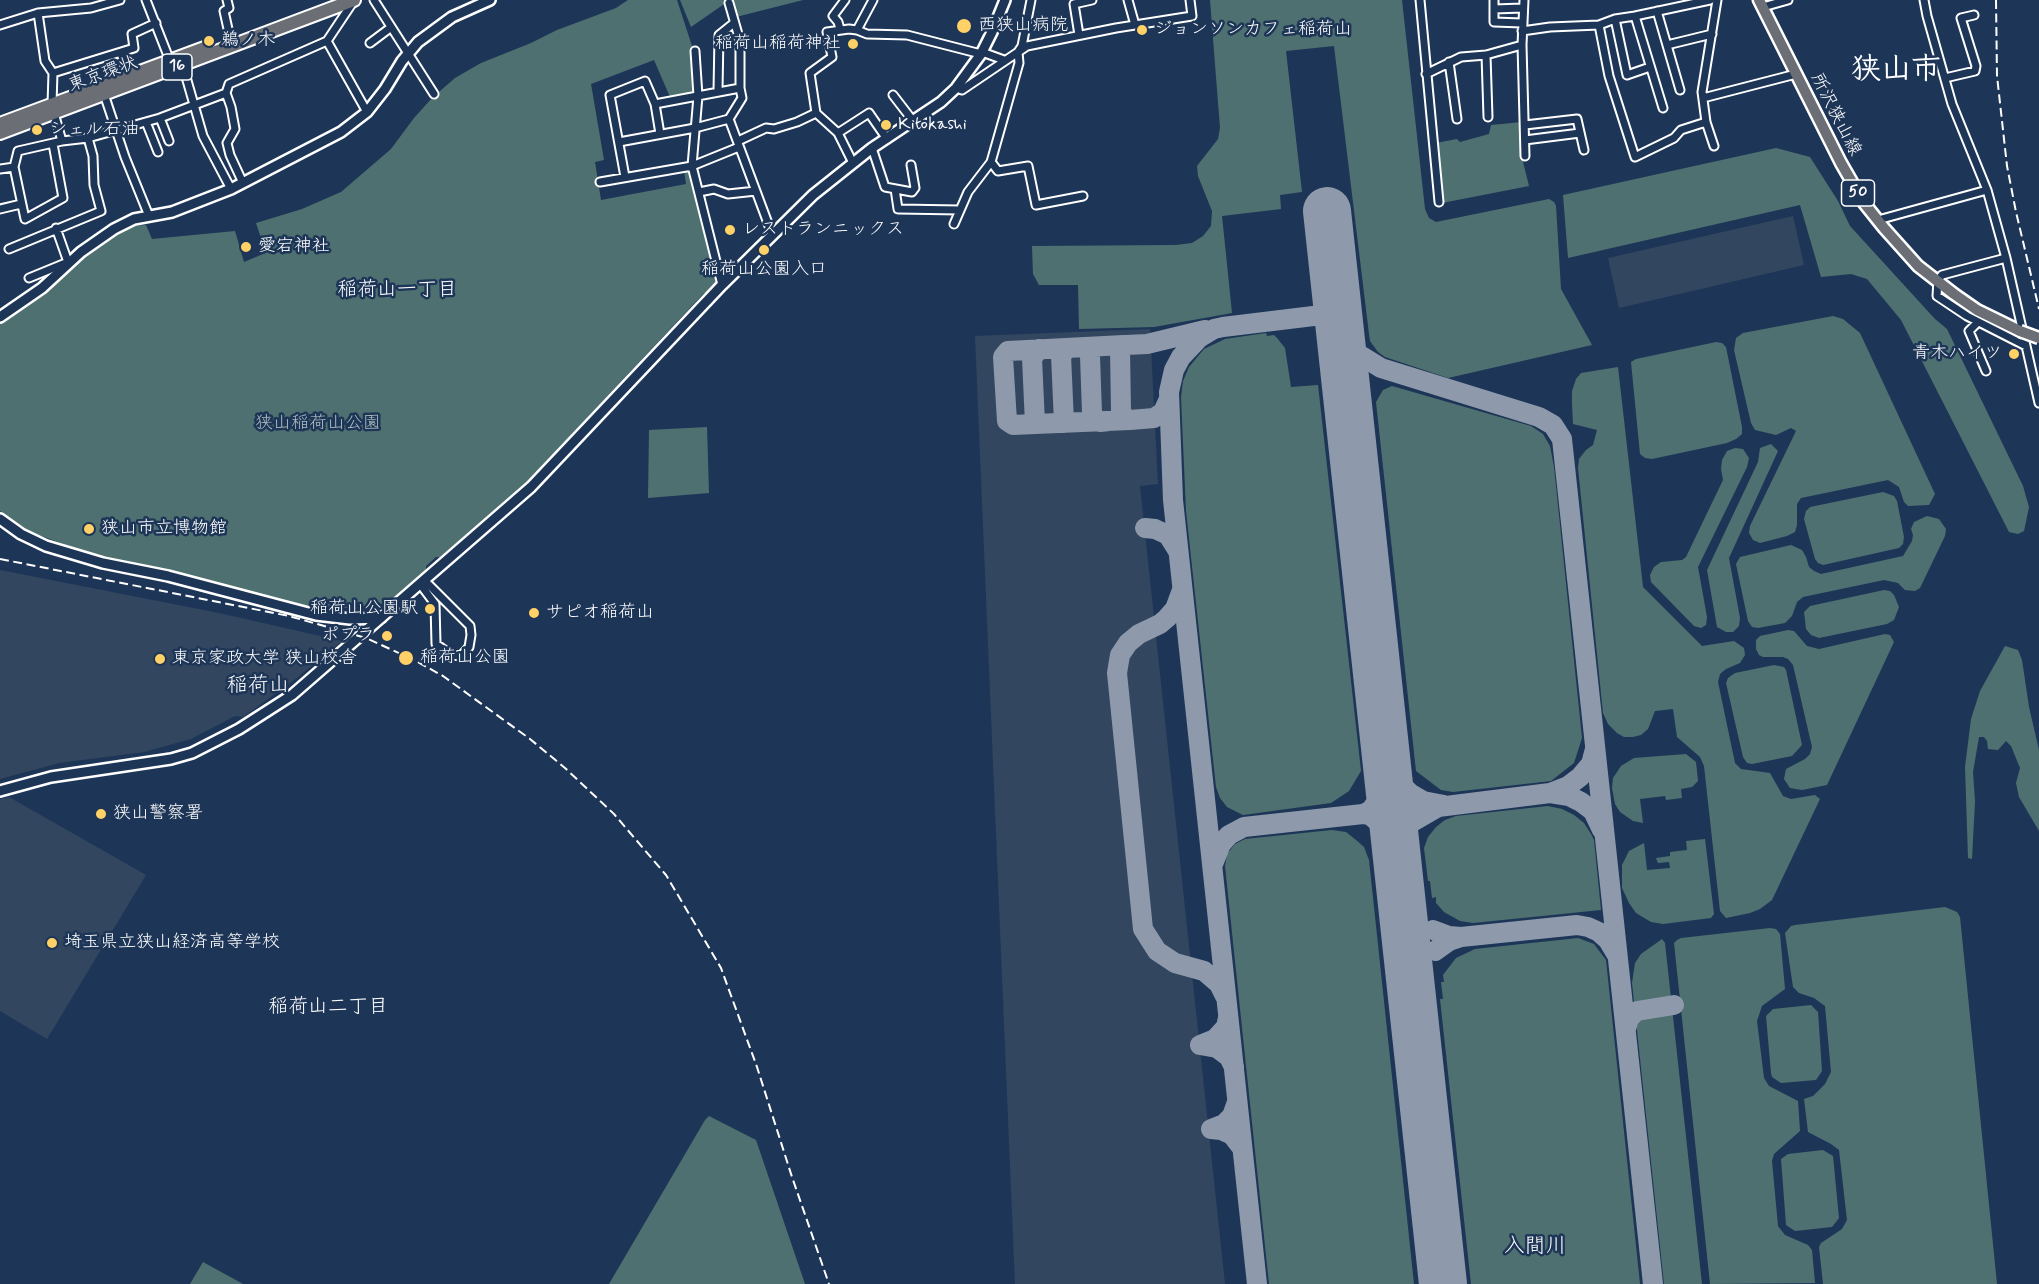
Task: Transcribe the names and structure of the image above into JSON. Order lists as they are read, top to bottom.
{
  "streets": {
    "highway": ["16", "東京環状"],
    "main road": ["所沢狭山線", "50"]
  },
  "districts": [
    "狭山市",
    "稲荷山一丁目",
    "稲荷山",
    "稲荷山二丁目",
    "入間川"
  ],
  "parks": ["狭山稲荷山公園"],
  "places": [
    "西狭山病院",
    "ジョンソンカフェ稲荷山",
    "鵜ノ木",
    "稲荷山稲荷神社",
    "Kitokashi",
    "シェル石油",
    "レストランニックス",
    "愛宕神社",
    "稲荷山公園入口",
    "青木ハイツ",
    "狭山市立博物館",
    "稲荷山公園駅",
    "サピオ稲荷山",
    "ポプラ",
    "稲荷山公園",
    "東京家政大学 狭山校舎",
    "狭山警察署",
    "埼玉県立狭山経済高等学校"
  ]
}
